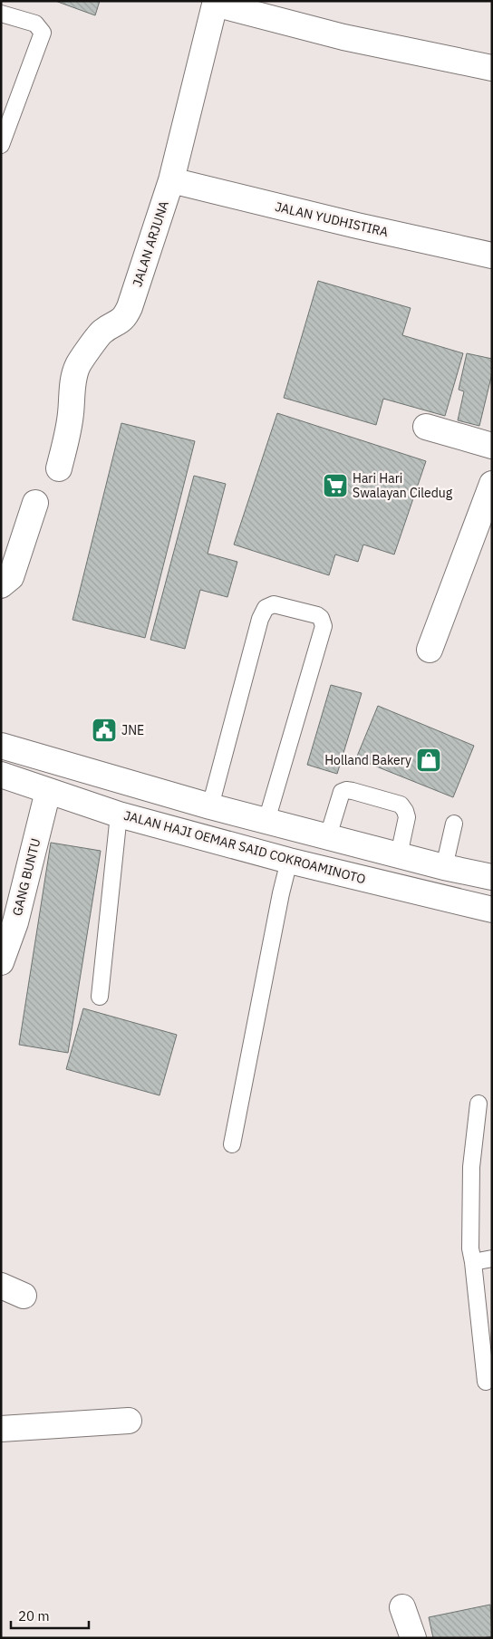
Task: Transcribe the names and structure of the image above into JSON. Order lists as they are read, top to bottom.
{
  "streets": {
    "street": [
      "JALAN YUDHISTIRA",
      "JALAN ARJUNA",
      "JALAN HAJI OEMAR SAID COKROAMINOTO",
      "GANG BUNTU"
    ]
  },
  "crossings": [
    ["JALAN YUDHISTIRA", "JALAN ARJUNA"],
    ["JALAN HAJI OEMAR SAID COKROAMINOTO", "GANG BUNTU"]
  ],
  "places": {
    "supermarket": ["Hari Hari Swalayan Ciledug"],
    "public building": ["JNE"],
    "shop": ["Holland Bakery"]
  },
  "scale_bar": "20 m"
}
